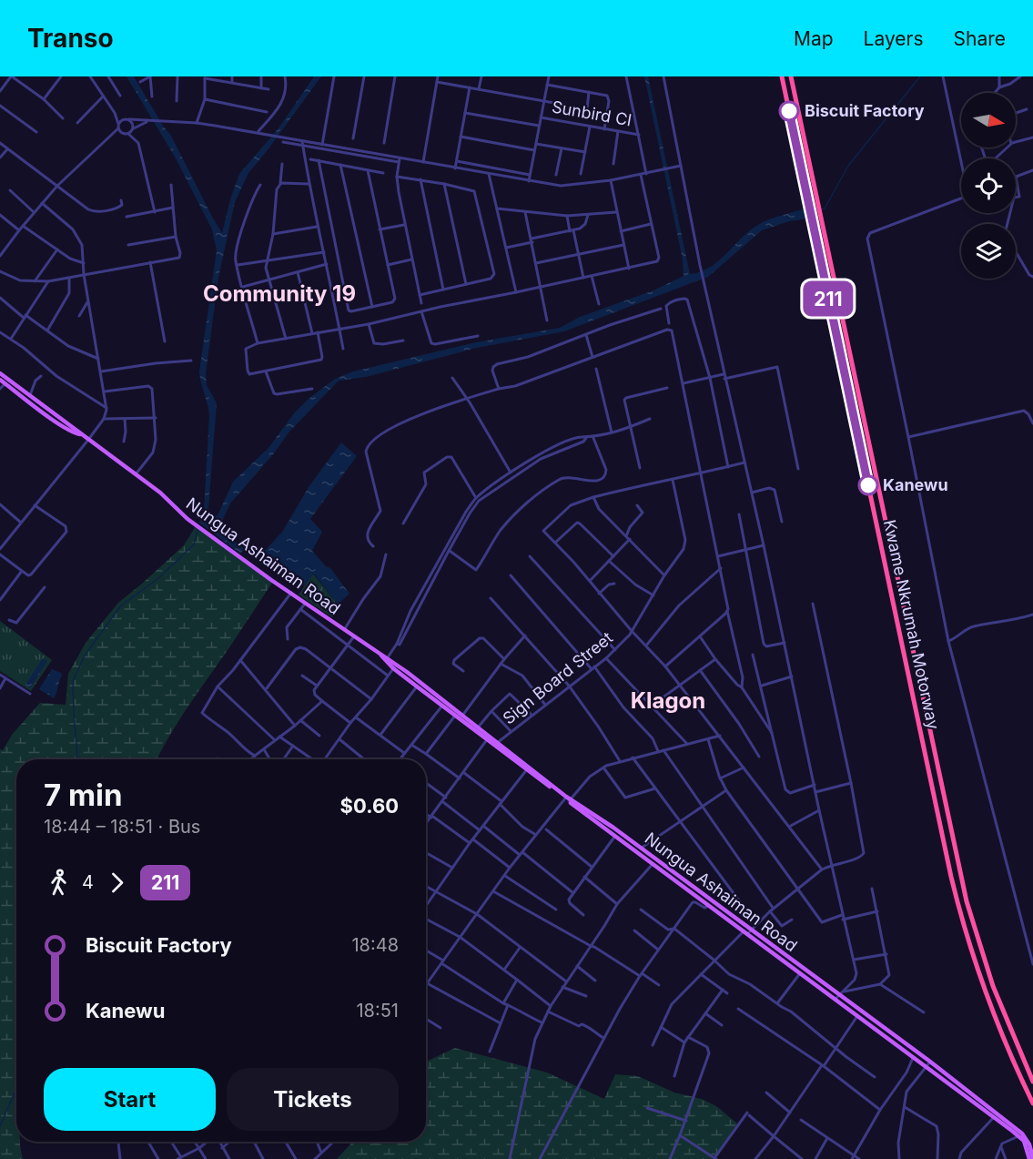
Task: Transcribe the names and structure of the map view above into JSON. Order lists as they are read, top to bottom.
{
  "streets": {
    "highway": ["Kwame Nkrumah Motorway"],
    "main road": ["Nungua Ashaiman Road"],
    "street": ["Sunbird Cl", "Sign Board Street"]
  },
  "crossings": [
    ["Nungua Ashaiman Road", "Sign Board Street"]
  ],
  "districts": ["Community 19", "Klagon"],
  "places": ["Biscuit Factory", "Kanewu"],
  "lines": ["bus line 211"],
  "north": "right",
  "page": {
    "header": "Transo",
    "nav": ["Map", "Layers", "Share"],
    "on_map": "211",
    "heading": ["7 min", "18:44 – 18:51 · Bus", "$0.60"],
    "legs": ["4", "211"],
    "list": [
      {
        "name": "Biscuit Factory",
        "value": "18:48"
      },
      {
        "name": "Kanewu",
        "value": "18:51"
      }
    ],
    "buttons": ["Start", "Tickets"]
  }
}
